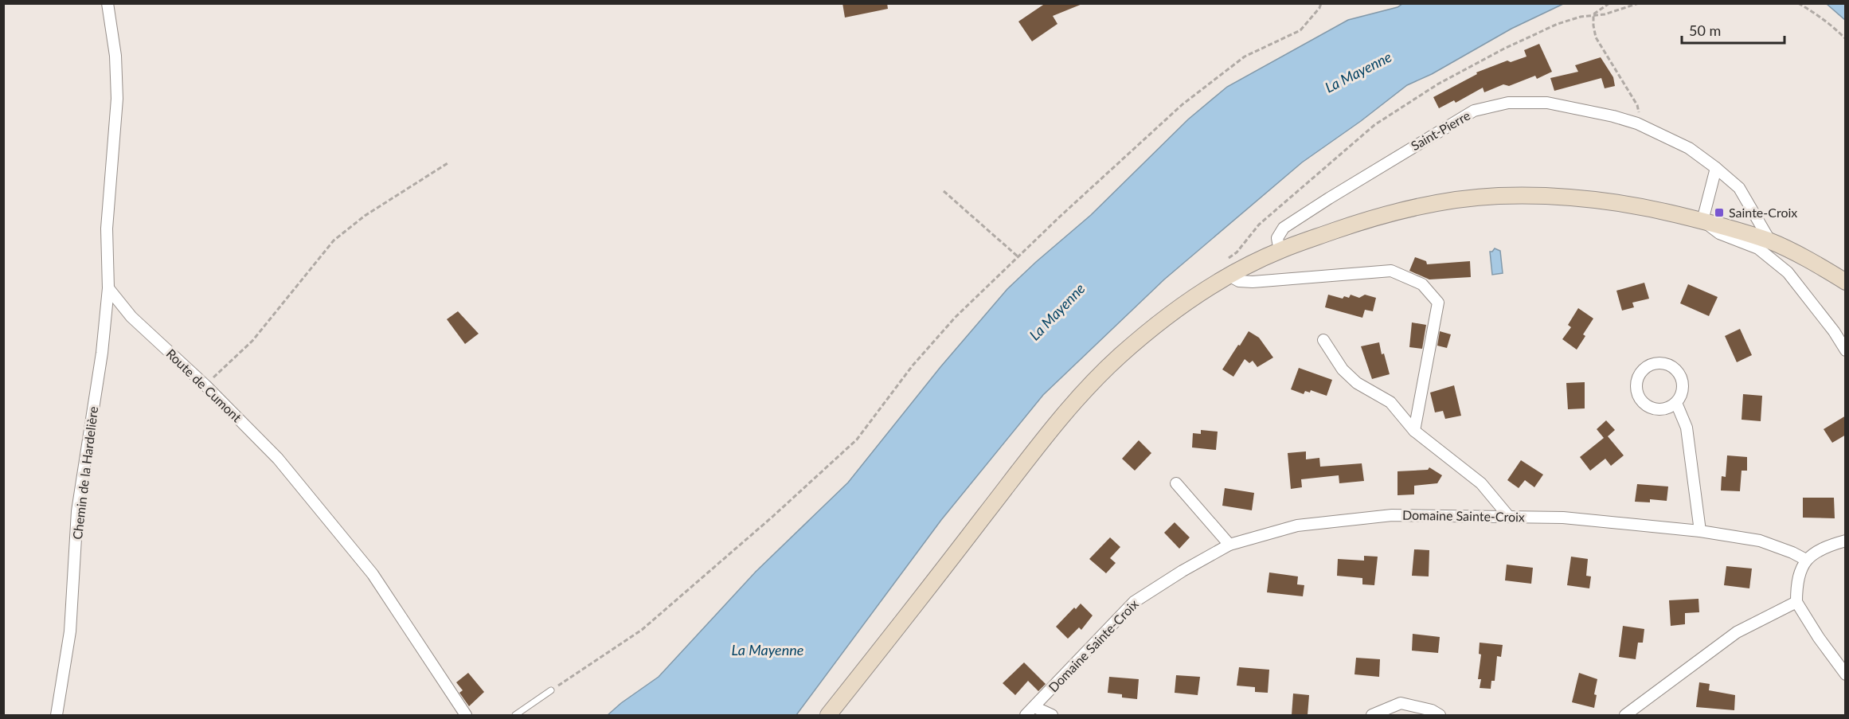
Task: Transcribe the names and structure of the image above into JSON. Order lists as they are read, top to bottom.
{
  "streets": {
    "street": [
      "Saint-Pierre",
      "Route de Cumont",
      "Chemin de la Hardelière",
      "Domaine Sainte-Croix"
    ]
  },
  "crossings": [
    ["Route de Cumont", "Chemin de la Hardelière"]
  ],
  "water": ["La Mayenne"],
  "places": {
    "transit": ["Sainte-Croix"]
  },
  "scale_bar": "50 m"
}
